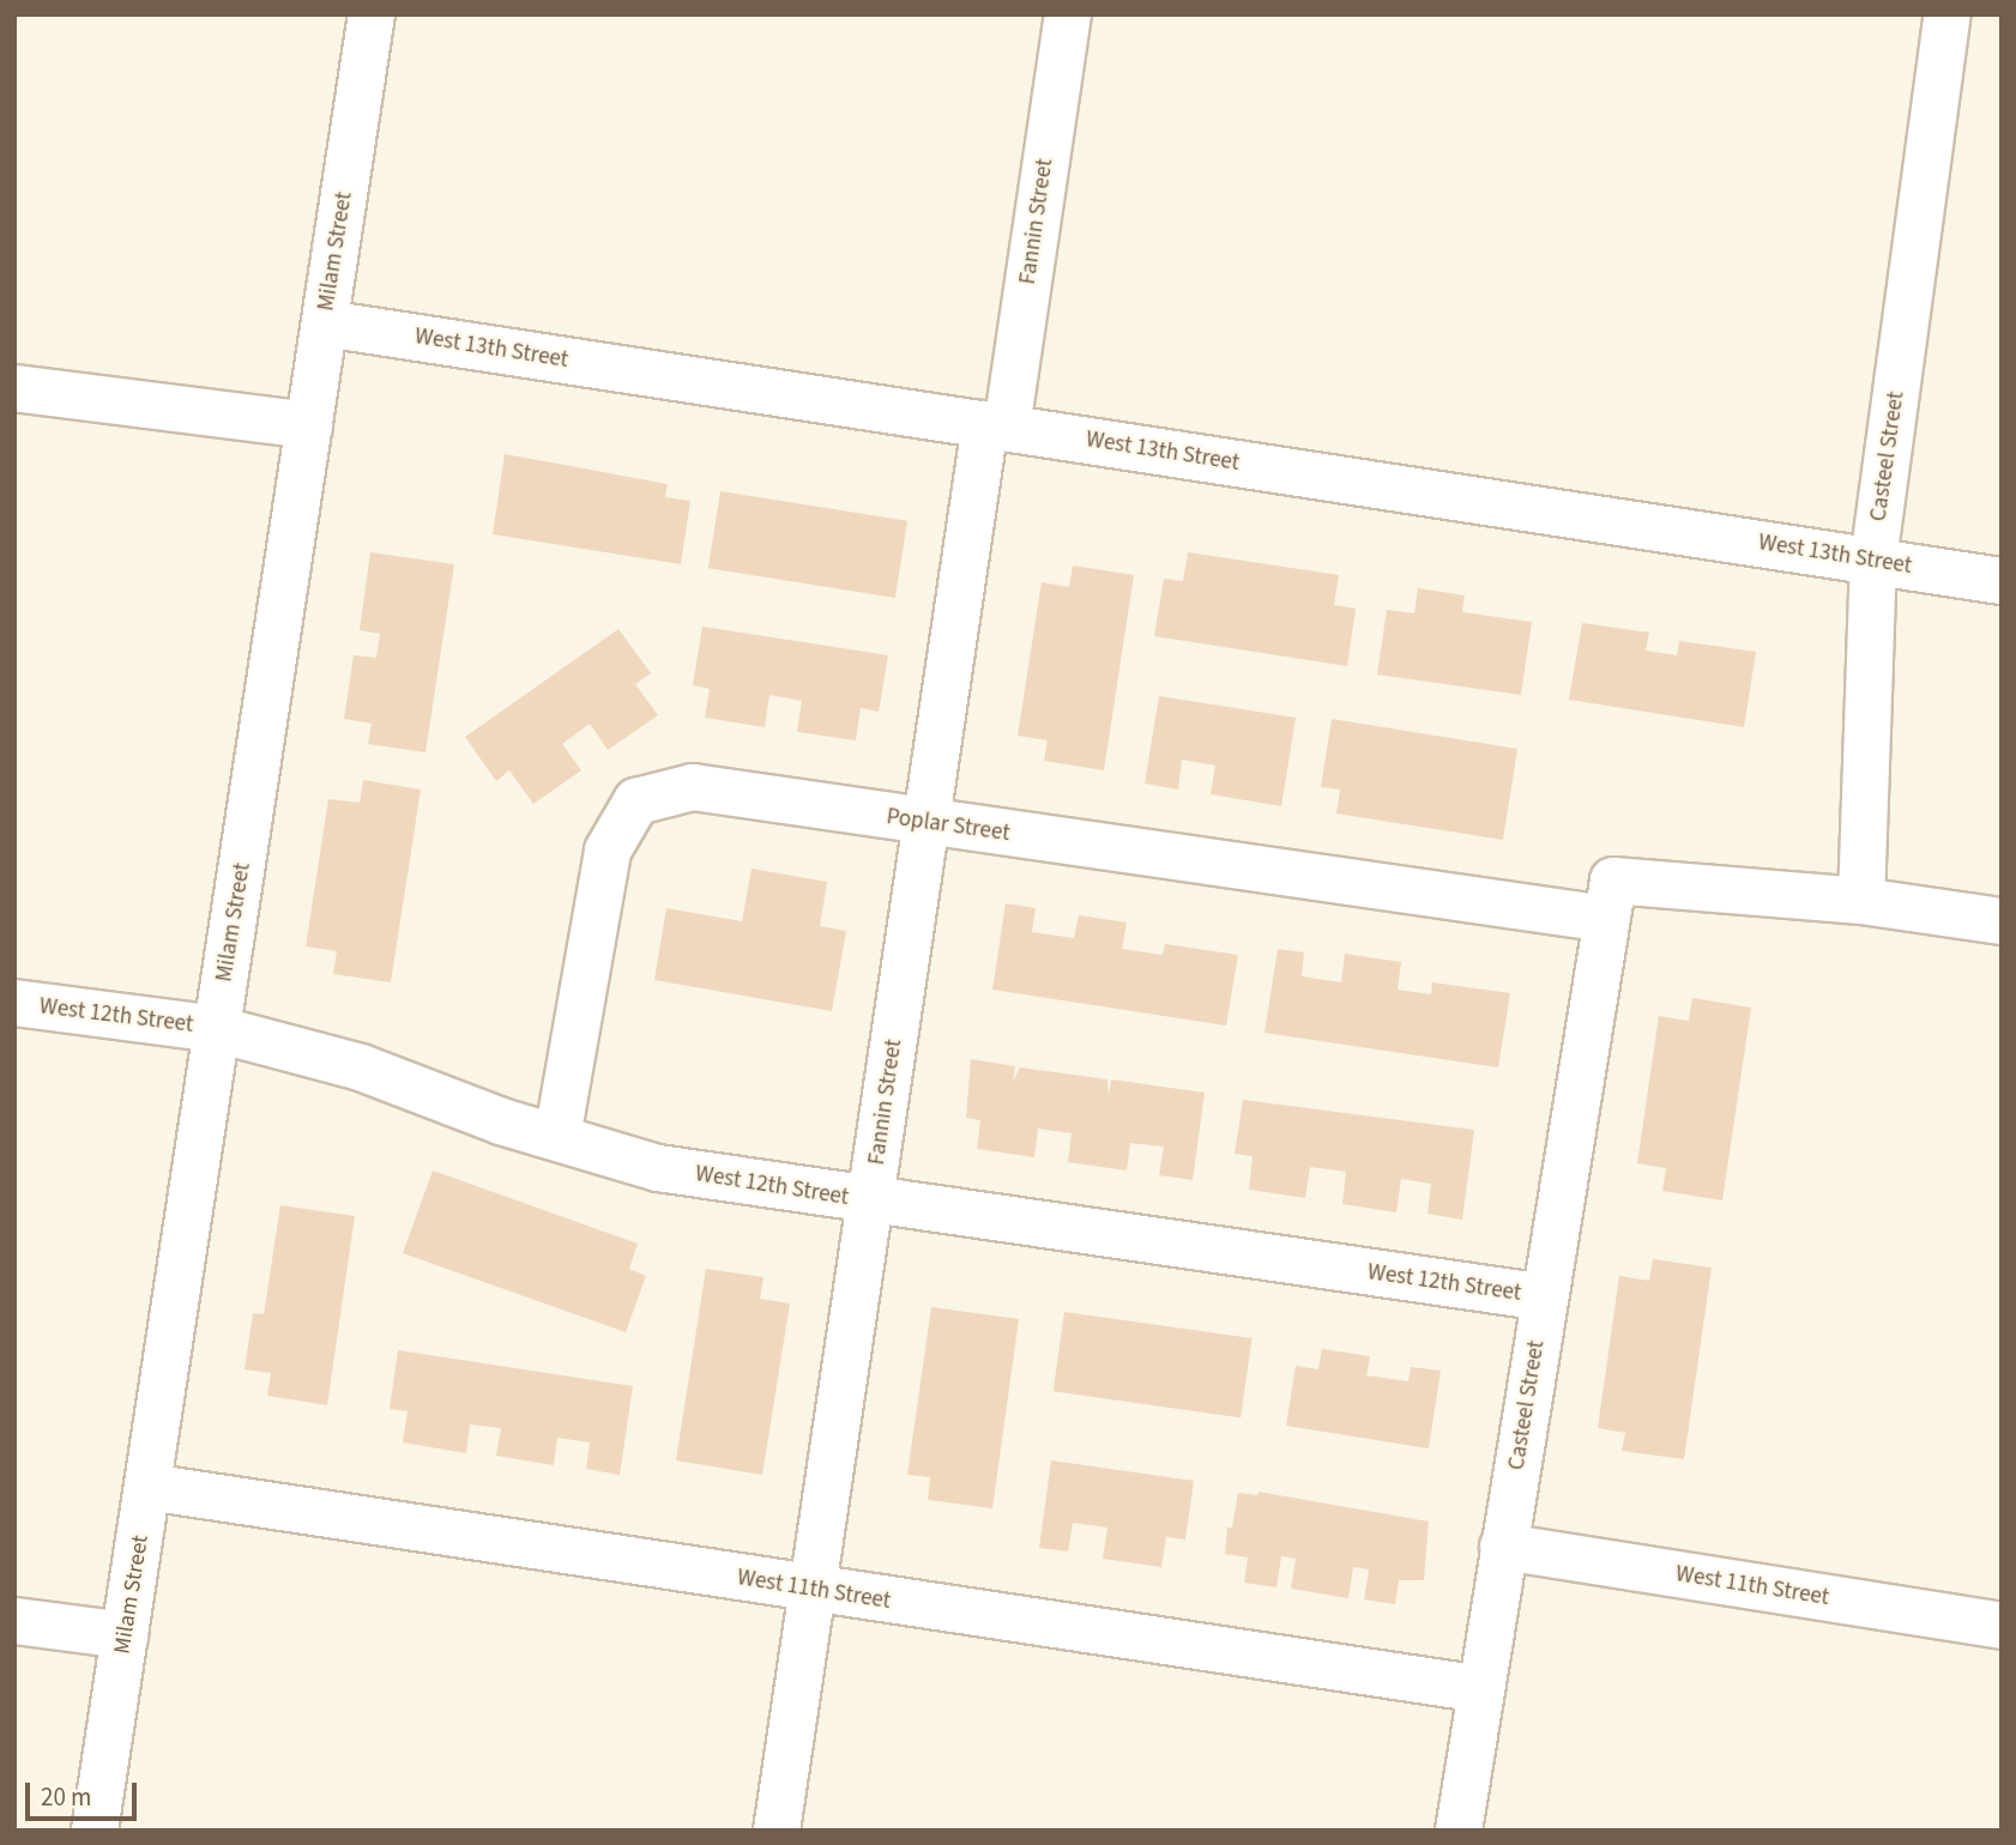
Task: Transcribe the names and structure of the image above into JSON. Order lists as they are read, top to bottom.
{
  "streets": {
    "street": [
      "Fannin Street",
      "Milam Street",
      "West 13th Street",
      "Casteel Street",
      "Poplar Street",
      "West 12th Street",
      "West 11th Street"
    ]
  },
  "crossings": [
    ["Fannin Street", "West 13th Street"],
    ["Fannin Street", "Poplar Street"],
    ["Fannin Street", "West 12th Street"],
    ["Fannin Street", "West 11th Street"],
    ["Milam Street", "West 13th Street"],
    ["Milam Street", "West 12th Street"],
    ["Milam Street", "West 11th Street"],
    ["West 13th Street", "Casteel Street"],
    ["Casteel Street", "Poplar Street"],
    ["Casteel Street", "West 12th Street"],
    ["Casteel Street", "West 11th Street"],
    ["Poplar Street", "West 12th Street"]
  ],
  "scale_bar": "20 m"
}
